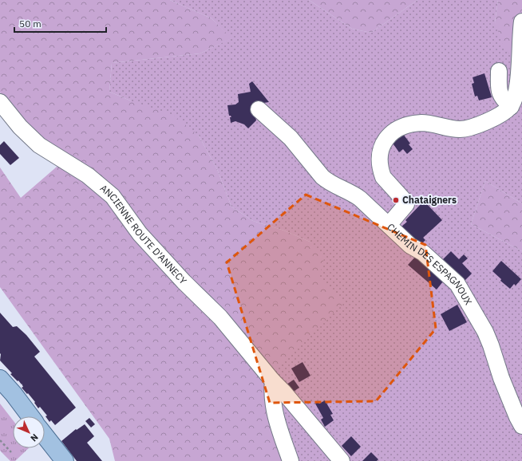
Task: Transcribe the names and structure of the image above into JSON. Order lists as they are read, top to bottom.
{
  "streets": {
    "street": ["ANCIENNE ROUTE D'ANNECY", "CHEMIN DES ESPAGNOUX"]
  },
  "places": ["Chataigners"],
  "scale_bar": "50 m",
  "north": "bottom right"
}
